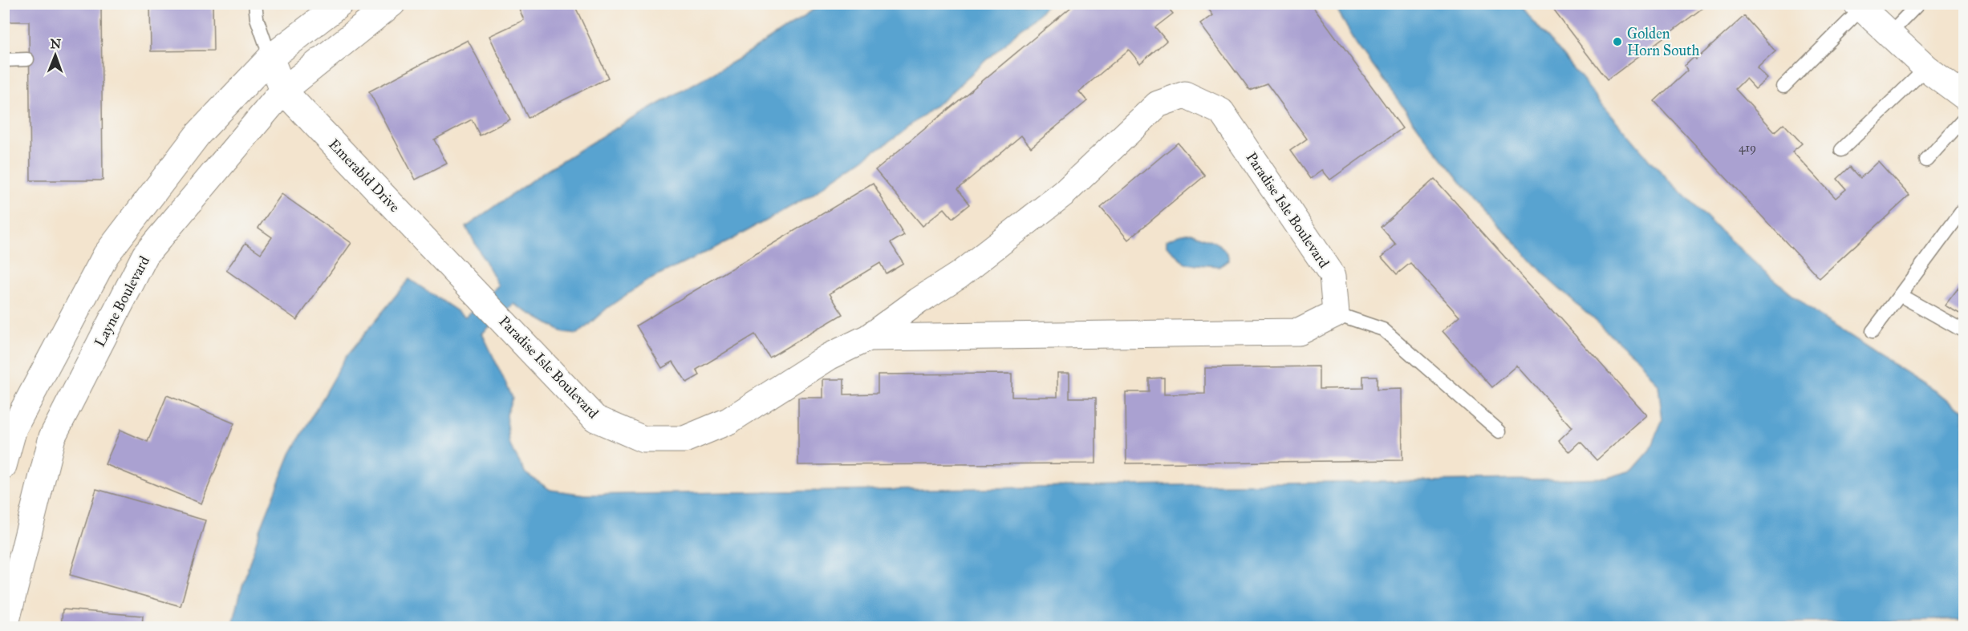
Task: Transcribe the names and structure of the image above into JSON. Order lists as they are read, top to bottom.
{
  "streets": {
    "street": ["Emerabld Drive", "Paradise Isle Boulevard", "Layne Boulevard"]
  },
  "crossings": [
    ["Emerabld Drive", "Paradise Isle Boulevard"],
    ["Emerabld Drive", "Layne Boulevard"]
  ],
  "places": ["Golden Horn South"],
  "house_numbers": ["419"],
  "north": "top"
}
